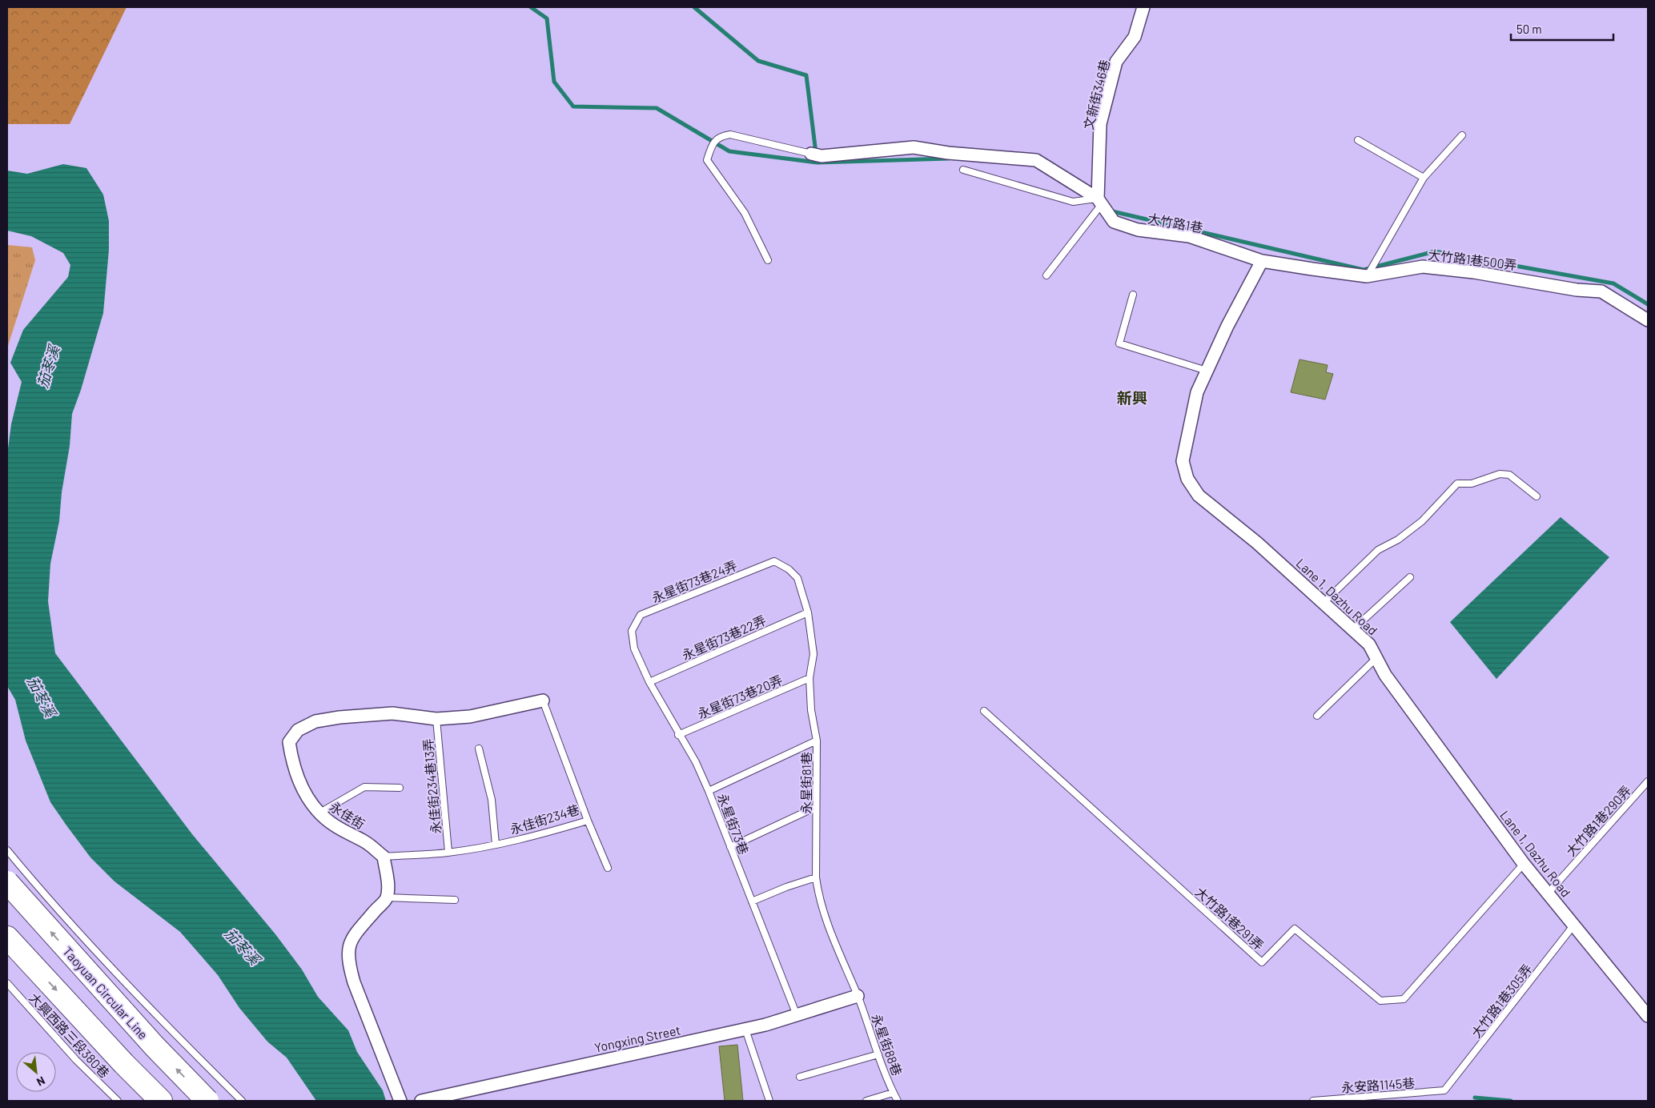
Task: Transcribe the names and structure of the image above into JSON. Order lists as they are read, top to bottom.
{
  "streets": {
    "highway": ["Taoyuan Circular Line"],
    "street": [
      "文新街346巷",
      "大竹路1巷",
      "大竹路1巷500弄",
      "Lane 1, Dazhu Road",
      "永佳街",
      "Yongxing Street"
    ],
    "lane": [
      "永星街73巷24弄",
      "永星街73巷22弄",
      "永星街73巷20弄",
      "永星街81巷",
      "永佳街234巷13弄",
      "永佳街234巷",
      "大竹路1巷290弄",
      "永星街73巷",
      "大竹路1巷291弄",
      "大竹路1巷305弄",
      "大興西路三段380巷",
      "永星街88巷",
      "永安路1145巷"
    ]
  },
  "crossings": [
    ["文新街346巷", "大竹路1巷"],
    ["大竹路1巷", "大竹路1巷500弄"],
    ["大竹路1巷", "Lane 1, Dazhu Road"],
    ["大竹路1巷500弄", "Lane 1, Dazhu Road"],
    ["永星街73巷24弄", "永星街81巷"],
    ["永星街73巷24弄", "永星街73巷"],
    ["Lane 1, Dazhu Road", "大竹路1巷290弄"],
    ["Lane 1, Dazhu Road", "大竹路1巷291弄"],
    ["Lane 1, Dazhu Road", "大竹路1巷305弄"],
    ["永星街73巷22弄", "永星街81巷"],
    ["永星街73巷22弄", "永星街73巷"],
    ["永星街73巷20弄", "永星街81巷"],
    ["永星街73巷20弄", "永星街73巷"],
    ["永星街81巷", "Yongxing Street"],
    ["永星街81巷", "永星街88巷"],
    ["永佳街234巷13弄", "永佳街"],
    ["永佳街234巷13弄", "永佳街234巷"],
    ["永佳街", "永佳街234巷"],
    ["永星街73巷", "Yongxing Street"],
    ["大竹路1巷305弄", "永安路1145巷"],
    ["Yongxing Street", "永星街88巷"]
  ],
  "districts": ["新興"],
  "water": ["茄苳溪"],
  "scale_bar": "50 m",
  "north": "bottom right"
}
